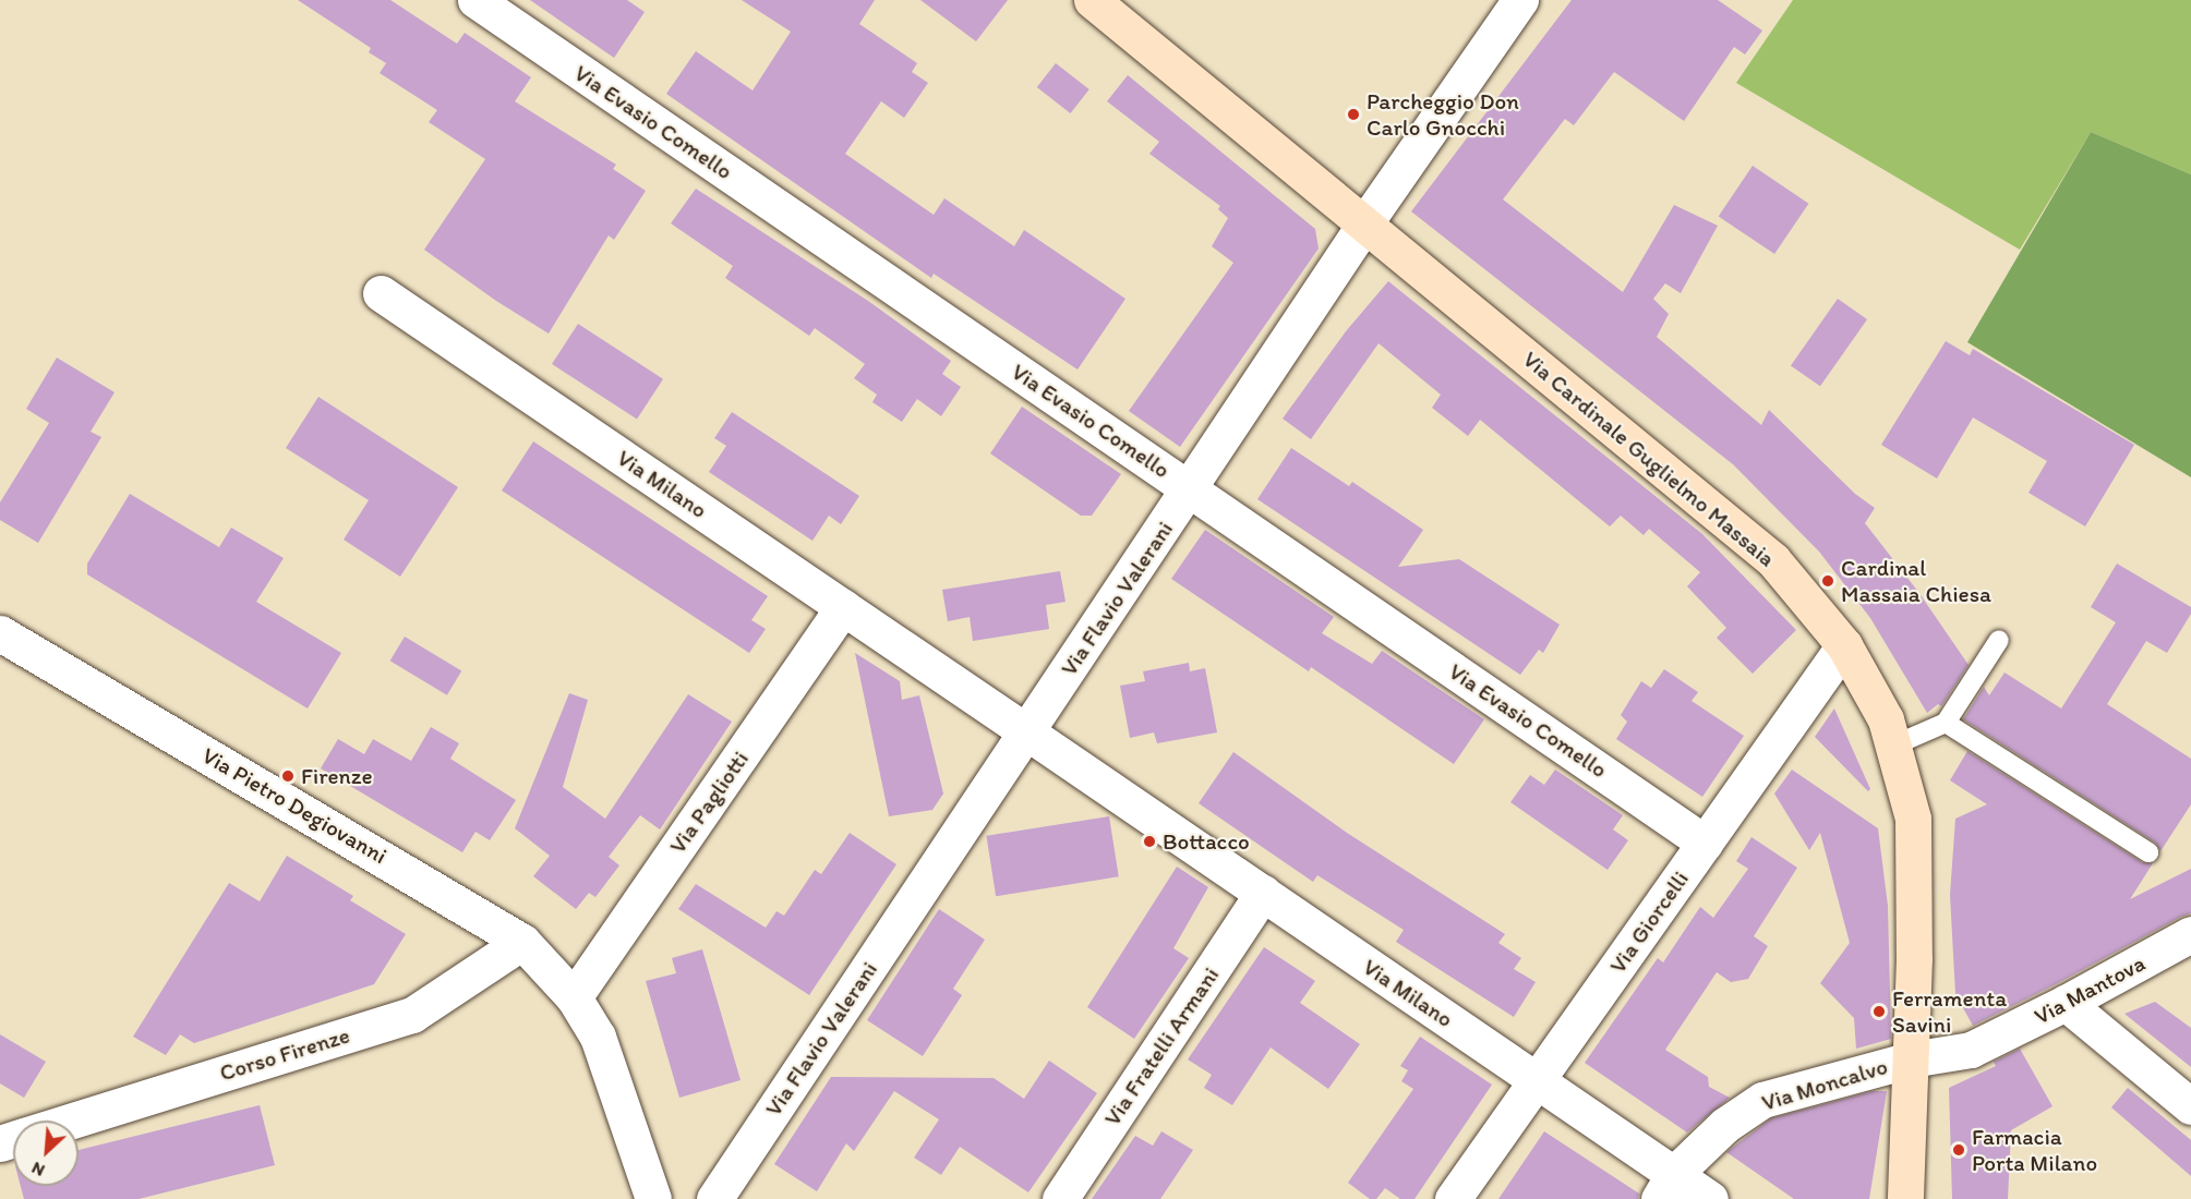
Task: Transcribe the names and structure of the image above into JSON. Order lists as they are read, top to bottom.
{
  "streets": {
    "main road": ["Via Cardinale Guglielmo Massaia"],
    "street": [
      "Via Evasio Comello",
      "Via Milano",
      "Via Flavio Valerani",
      "Via Pagliotti",
      "Via Pietro Degiovanni",
      "Via Giorcelli",
      "Via Mantova",
      "Via Fratelli Armani",
      "Corso Firenze",
      "Via Moncalvo"
    ]
  },
  "crossings": [
    ["Via Evasio Comello", "Via Flavio Valerani"],
    ["Via Evasio Comello", "Via Giorcelli"],
    ["Via Cardinale Guglielmo Massaia", "Via Flavio Valerani"],
    ["Via Cardinale Guglielmo Massaia", "Via Giorcelli"],
    ["Via Cardinale Guglielmo Massaia", "Via Mantova"],
    ["Via Cardinale Guglielmo Massaia", "Via Moncalvo"],
    ["Via Milano", "Via Flavio Valerani"],
    ["Via Milano", "Via Pagliotti"],
    ["Via Milano", "Via Giorcelli"],
    ["Via Milano", "Via Fratelli Armani"],
    ["Via Milano", "Via Moncalvo"],
    ["Via Pagliotti", "Via Pietro Degiovanni"],
    ["Via Pietro Degiovanni", "Corso Firenze"],
    ["Via Mantova", "Via Moncalvo"]
  ],
  "places": [
    "Parcheggio Don Carlo Gnocchi",
    "Cardinal Massaia Chiesa",
    "Firenze",
    "Bottacco",
    "Ferramenta Savini",
    "Farmacia Porta Milano"
  ],
  "north": "bottom left"
}
